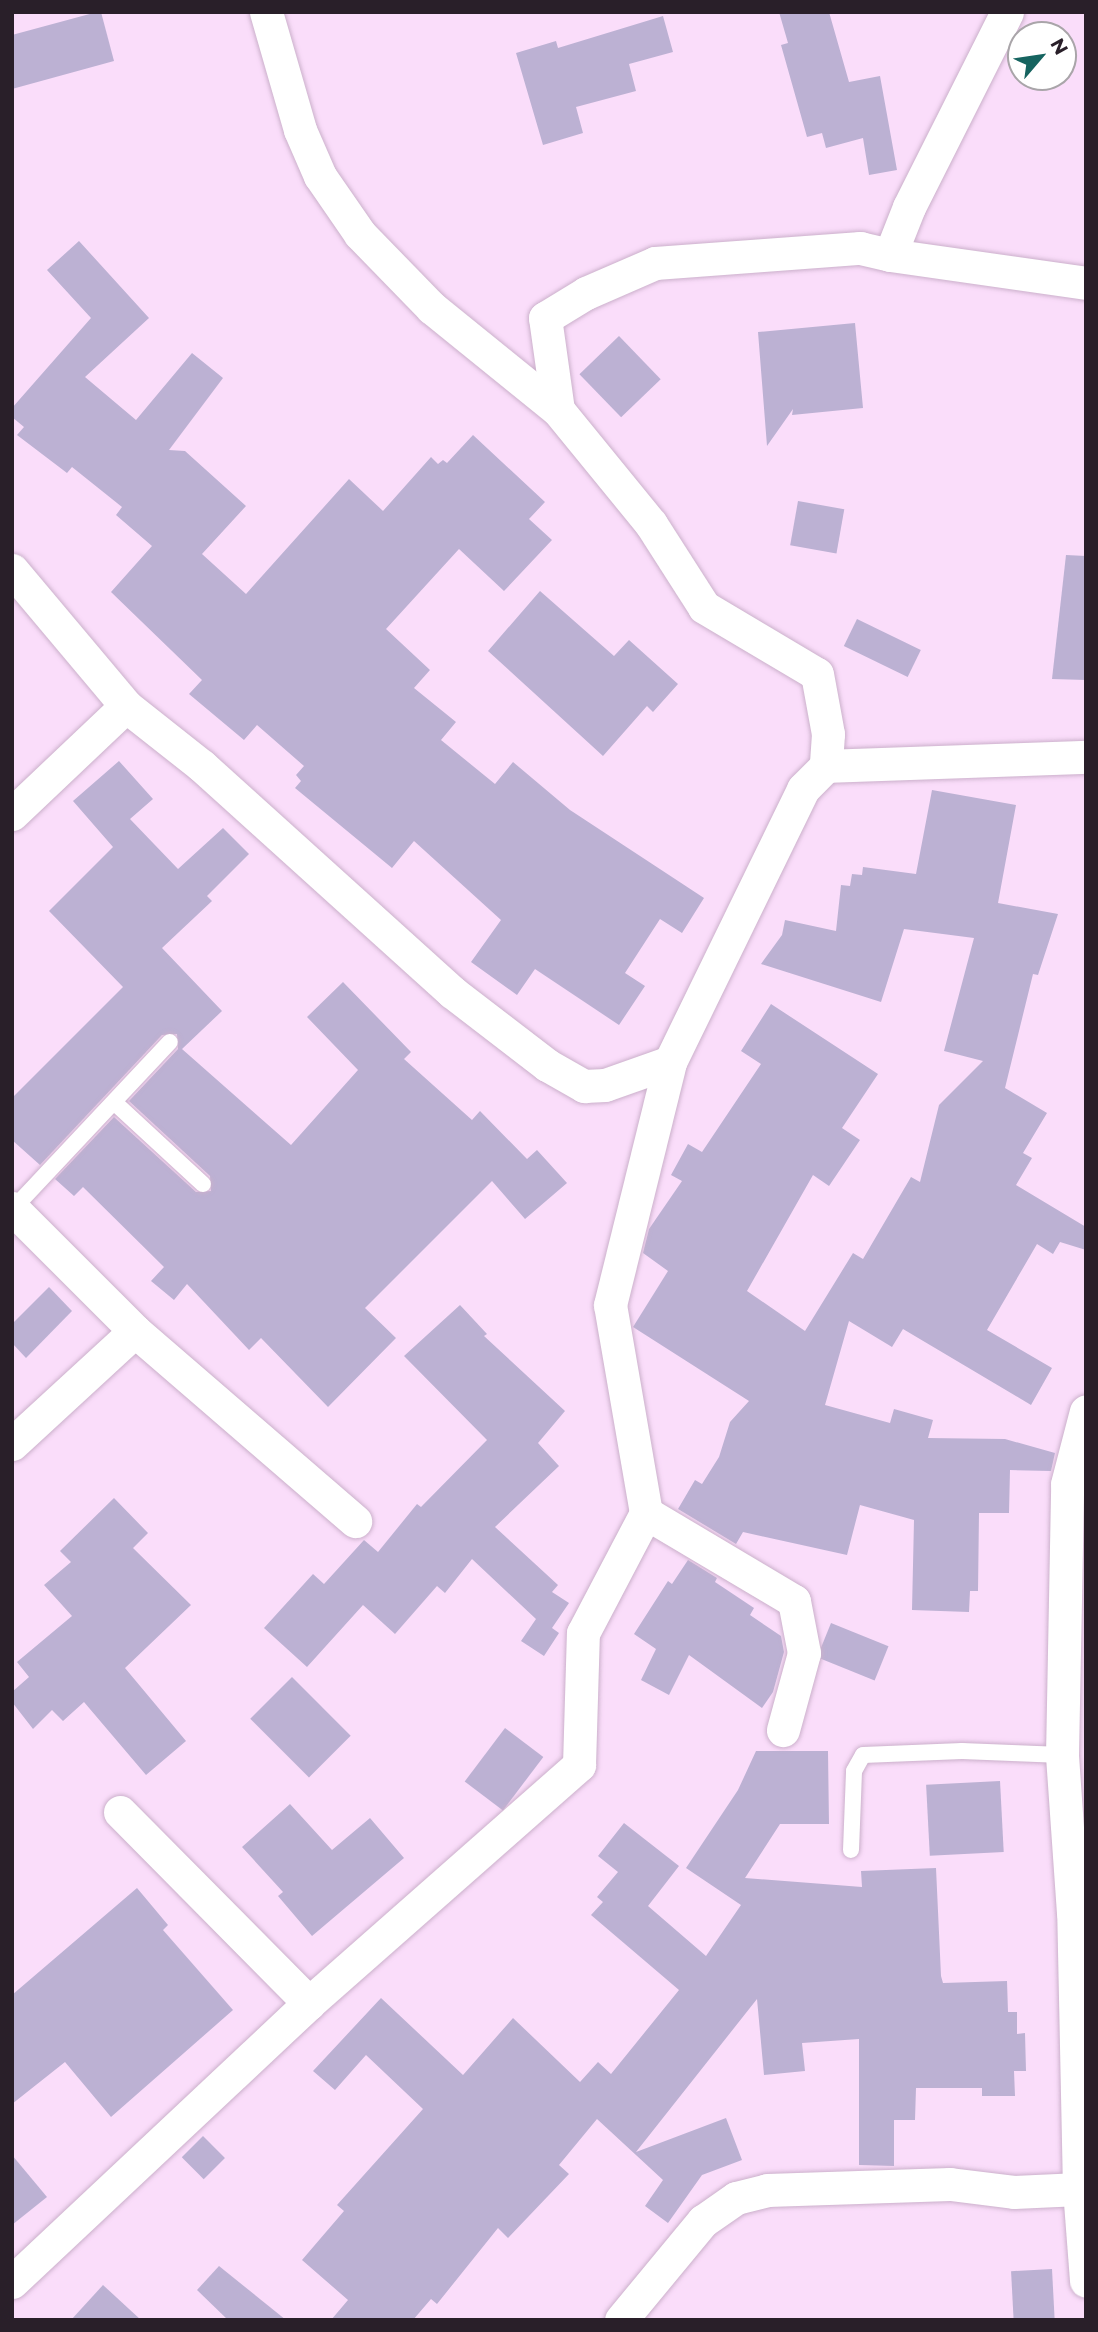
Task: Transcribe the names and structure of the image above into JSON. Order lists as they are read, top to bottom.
{
  "north": "top right"
}
